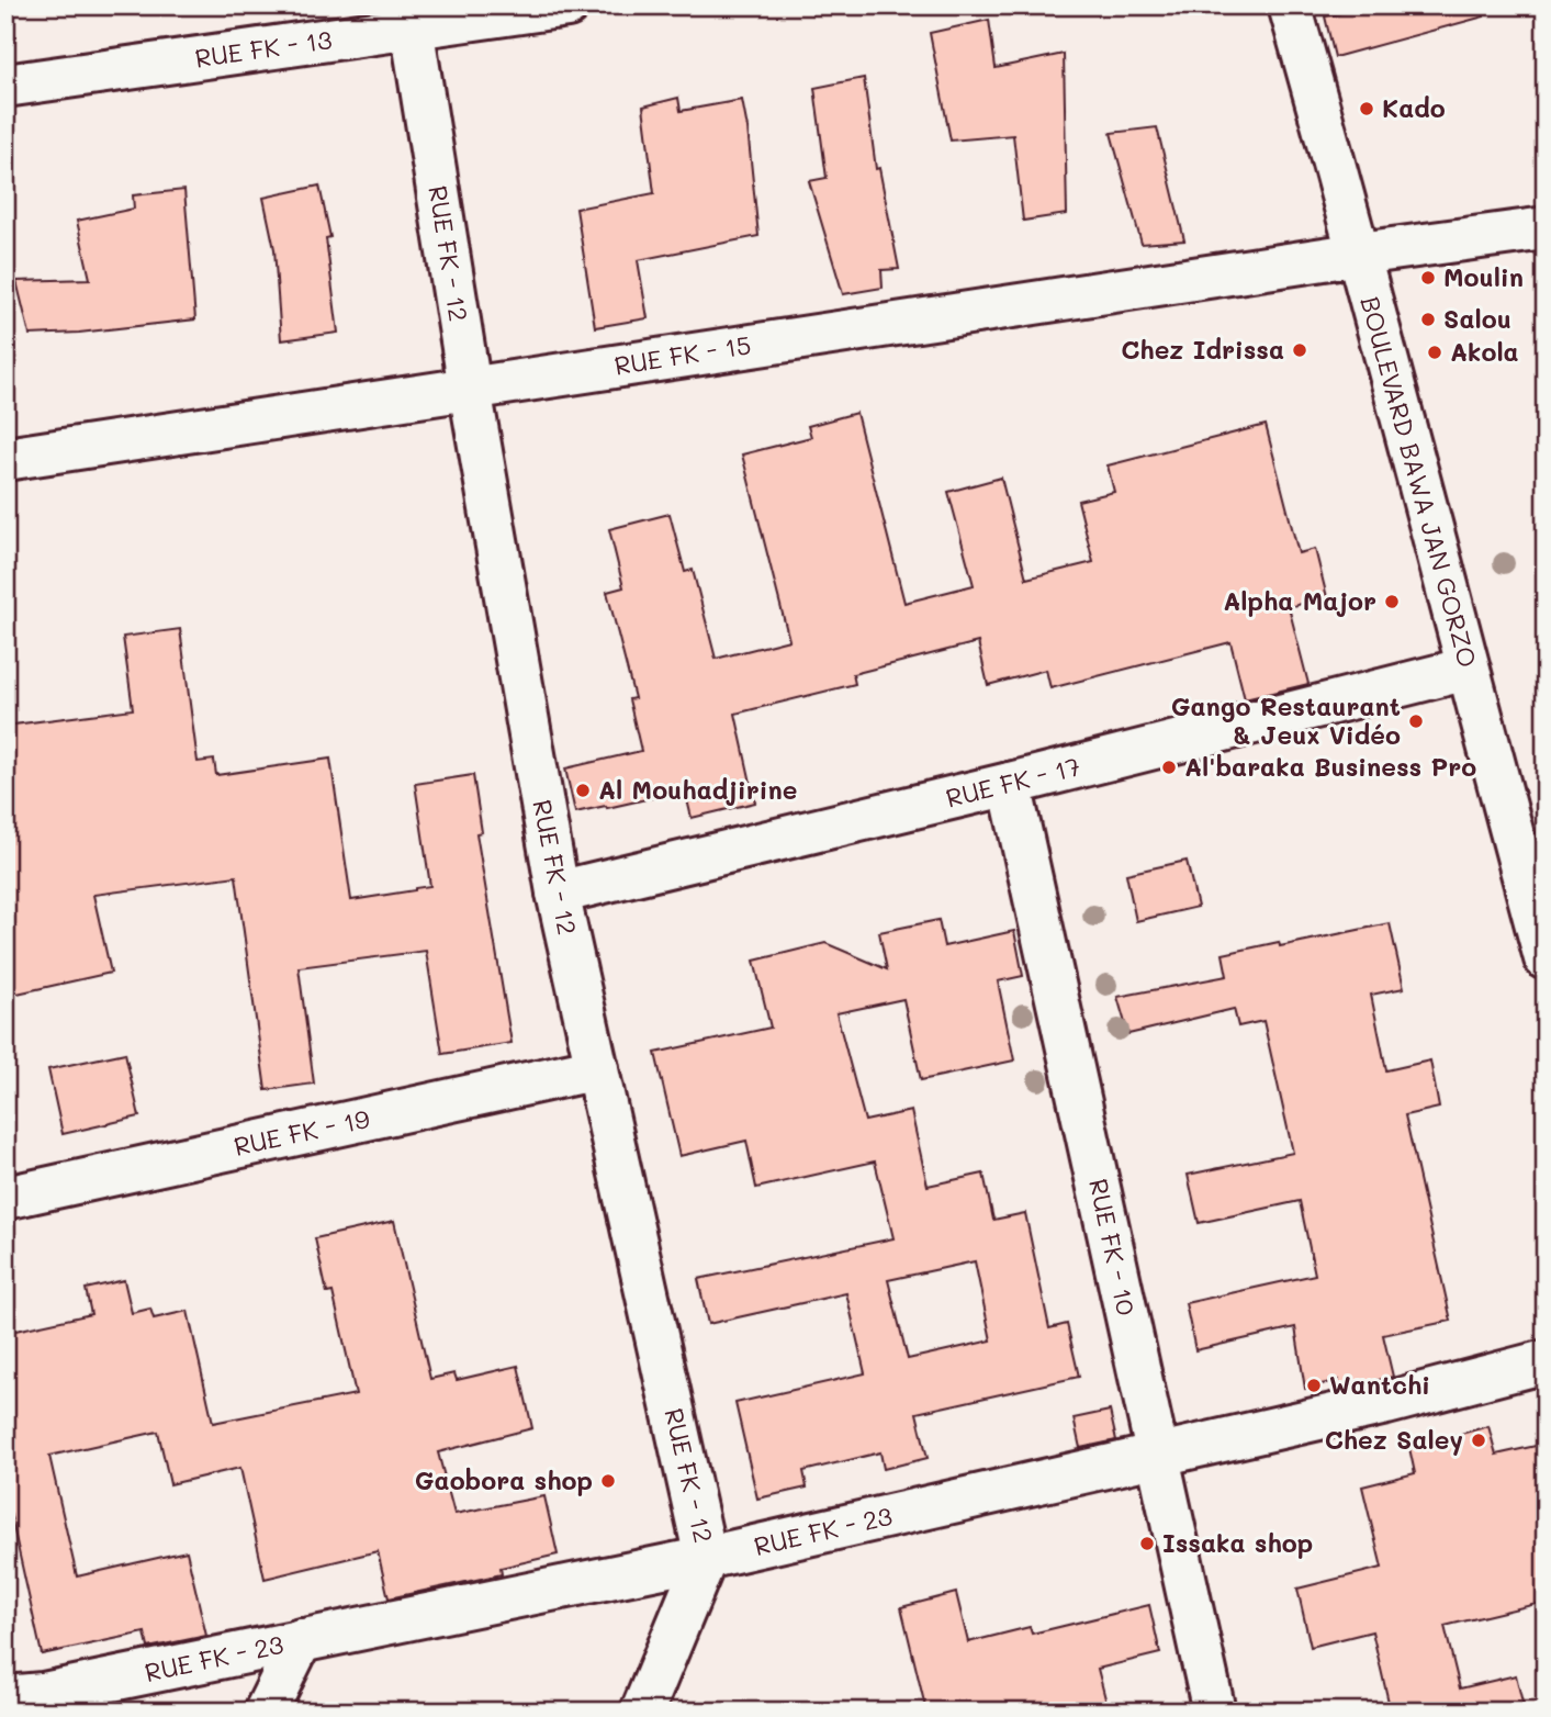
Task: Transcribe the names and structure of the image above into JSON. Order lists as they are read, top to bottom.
{
  "streets": {
    "street": [
      "RUE FK - 13",
      "RUE FK - 12",
      "RUE FK - 15",
      "BOULEVARD BAWA JAN GORZO",
      "RUE FK - 17",
      "RUE FK - 19",
      "RUE FK - 10",
      "RUE FK - 23"
    ]
  },
  "crossings": [
    ["RUE FK - 13", "RUE FK - 12"],
    ["RUE FK - 12", "RUE FK - 15"],
    ["RUE FK - 12", "RUE FK - 17"],
    ["RUE FK - 12", "RUE FK - 19"],
    ["RUE FK - 12", "RUE FK - 23"],
    ["RUE FK - 15", "BOULEVARD BAWA JAN GORZO"],
    ["BOULEVARD BAWA JAN GORZO", "RUE FK - 17"],
    ["RUE FK - 17", "RUE FK - 10"],
    ["RUE FK - 10", "RUE FK - 23"]
  ],
  "places": [
    "Kado",
    "Moulin",
    "Salou",
    "Chez Idrissa",
    "Akola",
    "Alpha Major",
    "Gango Restaurant & Jeux Vidéo",
    "Al'baraka Business Pro",
    "Al Mouhadjirine",
    "Wantchi",
    "Chez Saley",
    "Gaobora shop",
    "Issaka shop"
  ]
}
